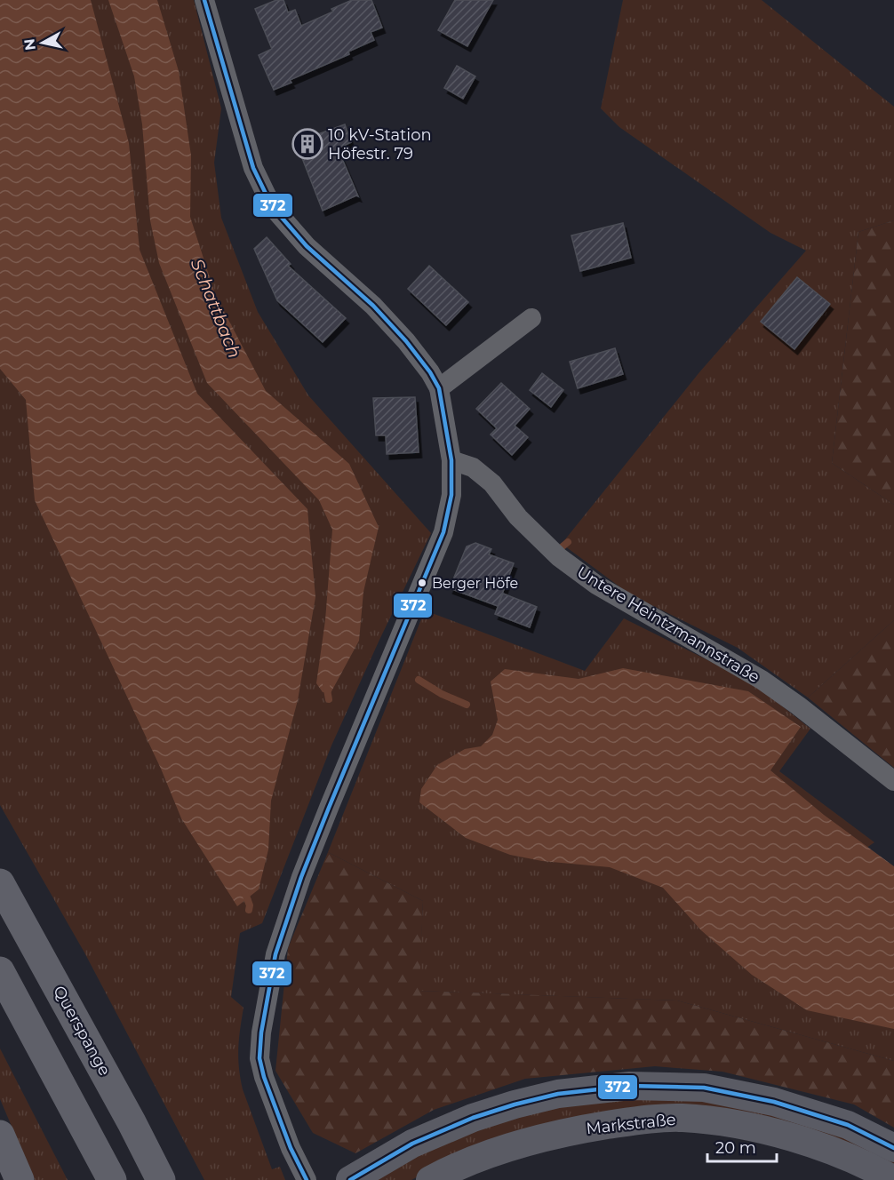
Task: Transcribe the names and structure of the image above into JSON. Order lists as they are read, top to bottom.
{
  "streets": {
    "highway": ["Querspange"],
    "main road": ["Markstraße"],
    "street": ["Untere Heintzmannstraße"]
  },
  "water": ["Schattbach"],
  "places": {
    "building": ["10 kV-Station Höfestr. 79"],
    "other": ["Berger Höfe"]
  },
  "lines": ["transit line 372"],
  "scale_bar": "20 m",
  "north": "left"
}
